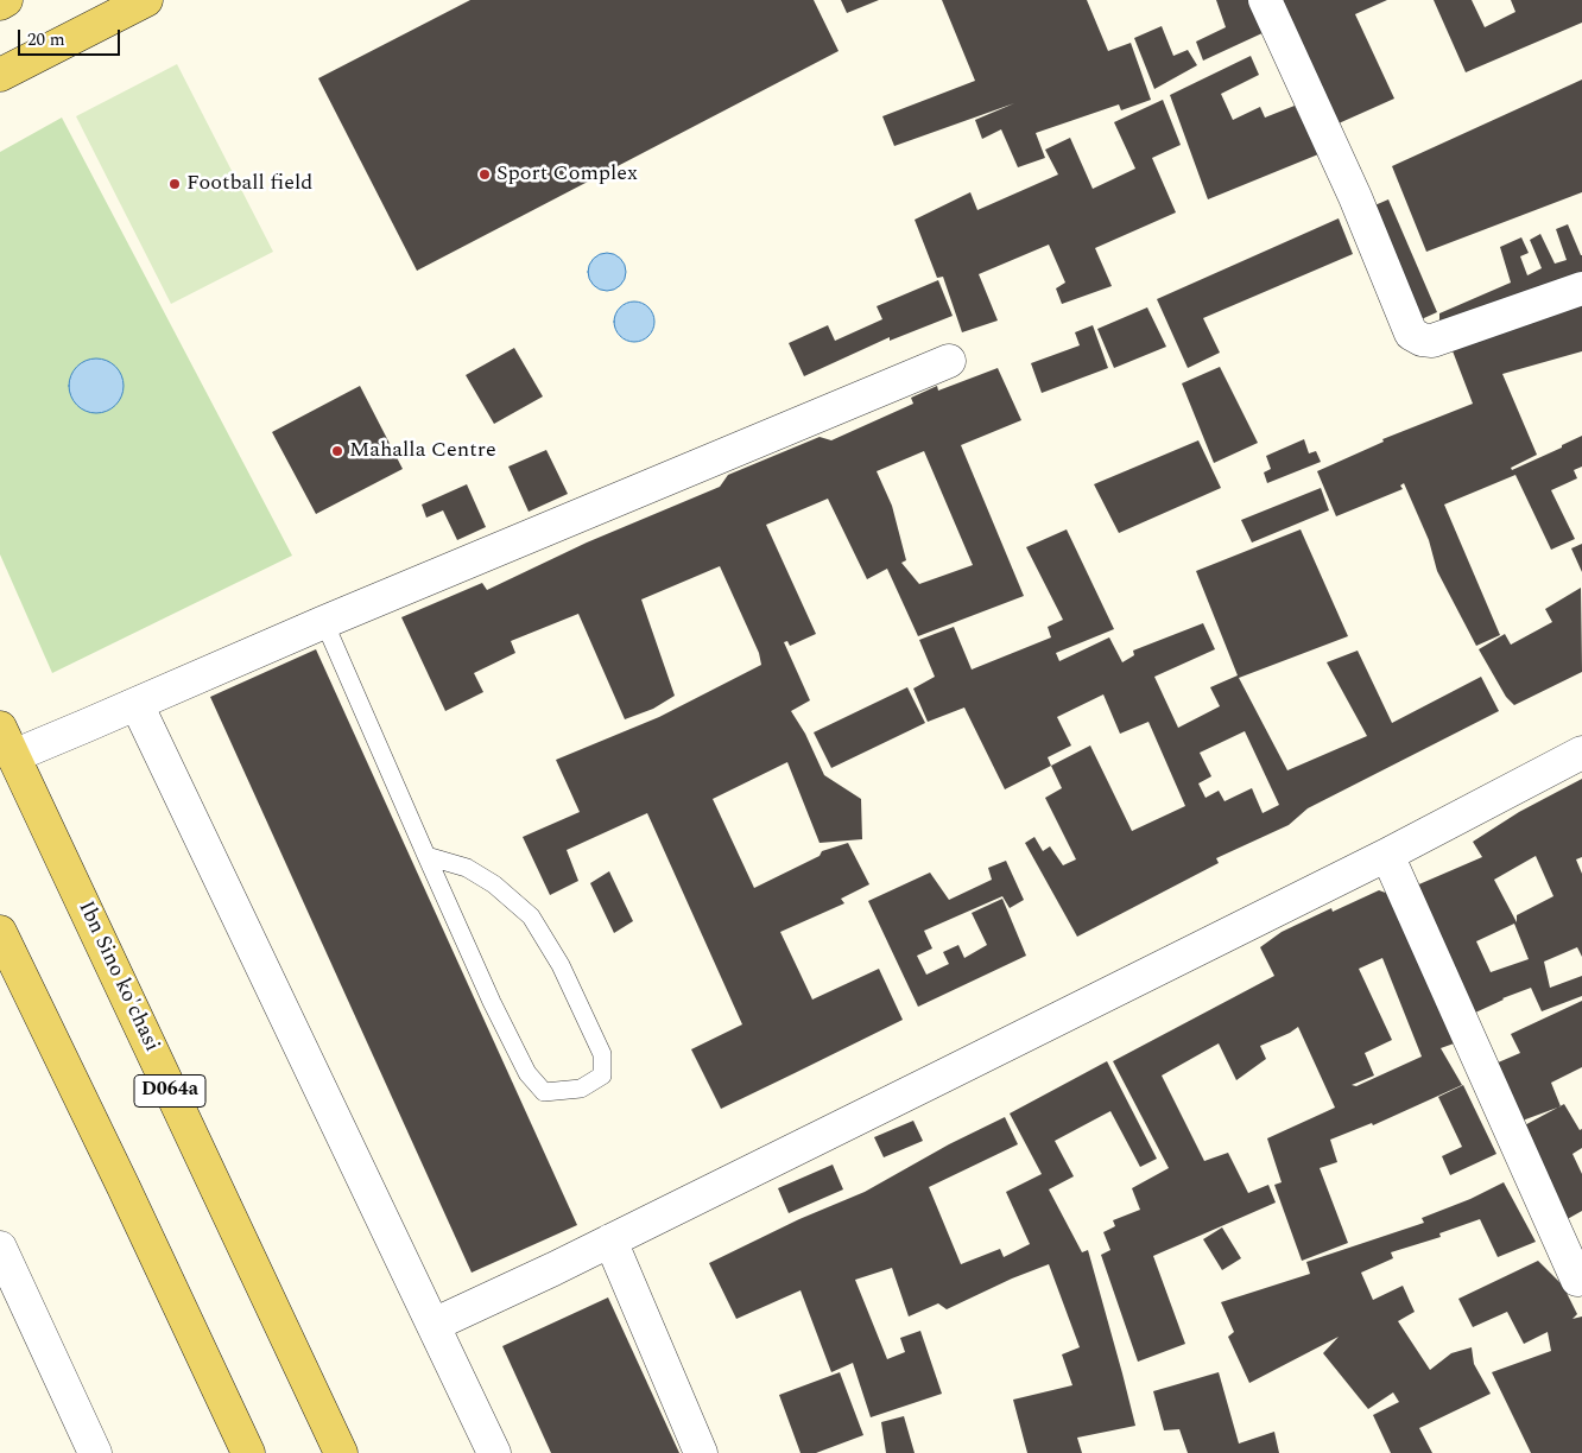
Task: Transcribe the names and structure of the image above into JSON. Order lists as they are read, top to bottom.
{
  "streets": {
    "main road": ["Ibn Sino ko'chasi", "D064a"]
  },
  "places": ["Sport Complex", "Football field", "Mahalla Centre"],
  "scale_bar": "20 m"
}
